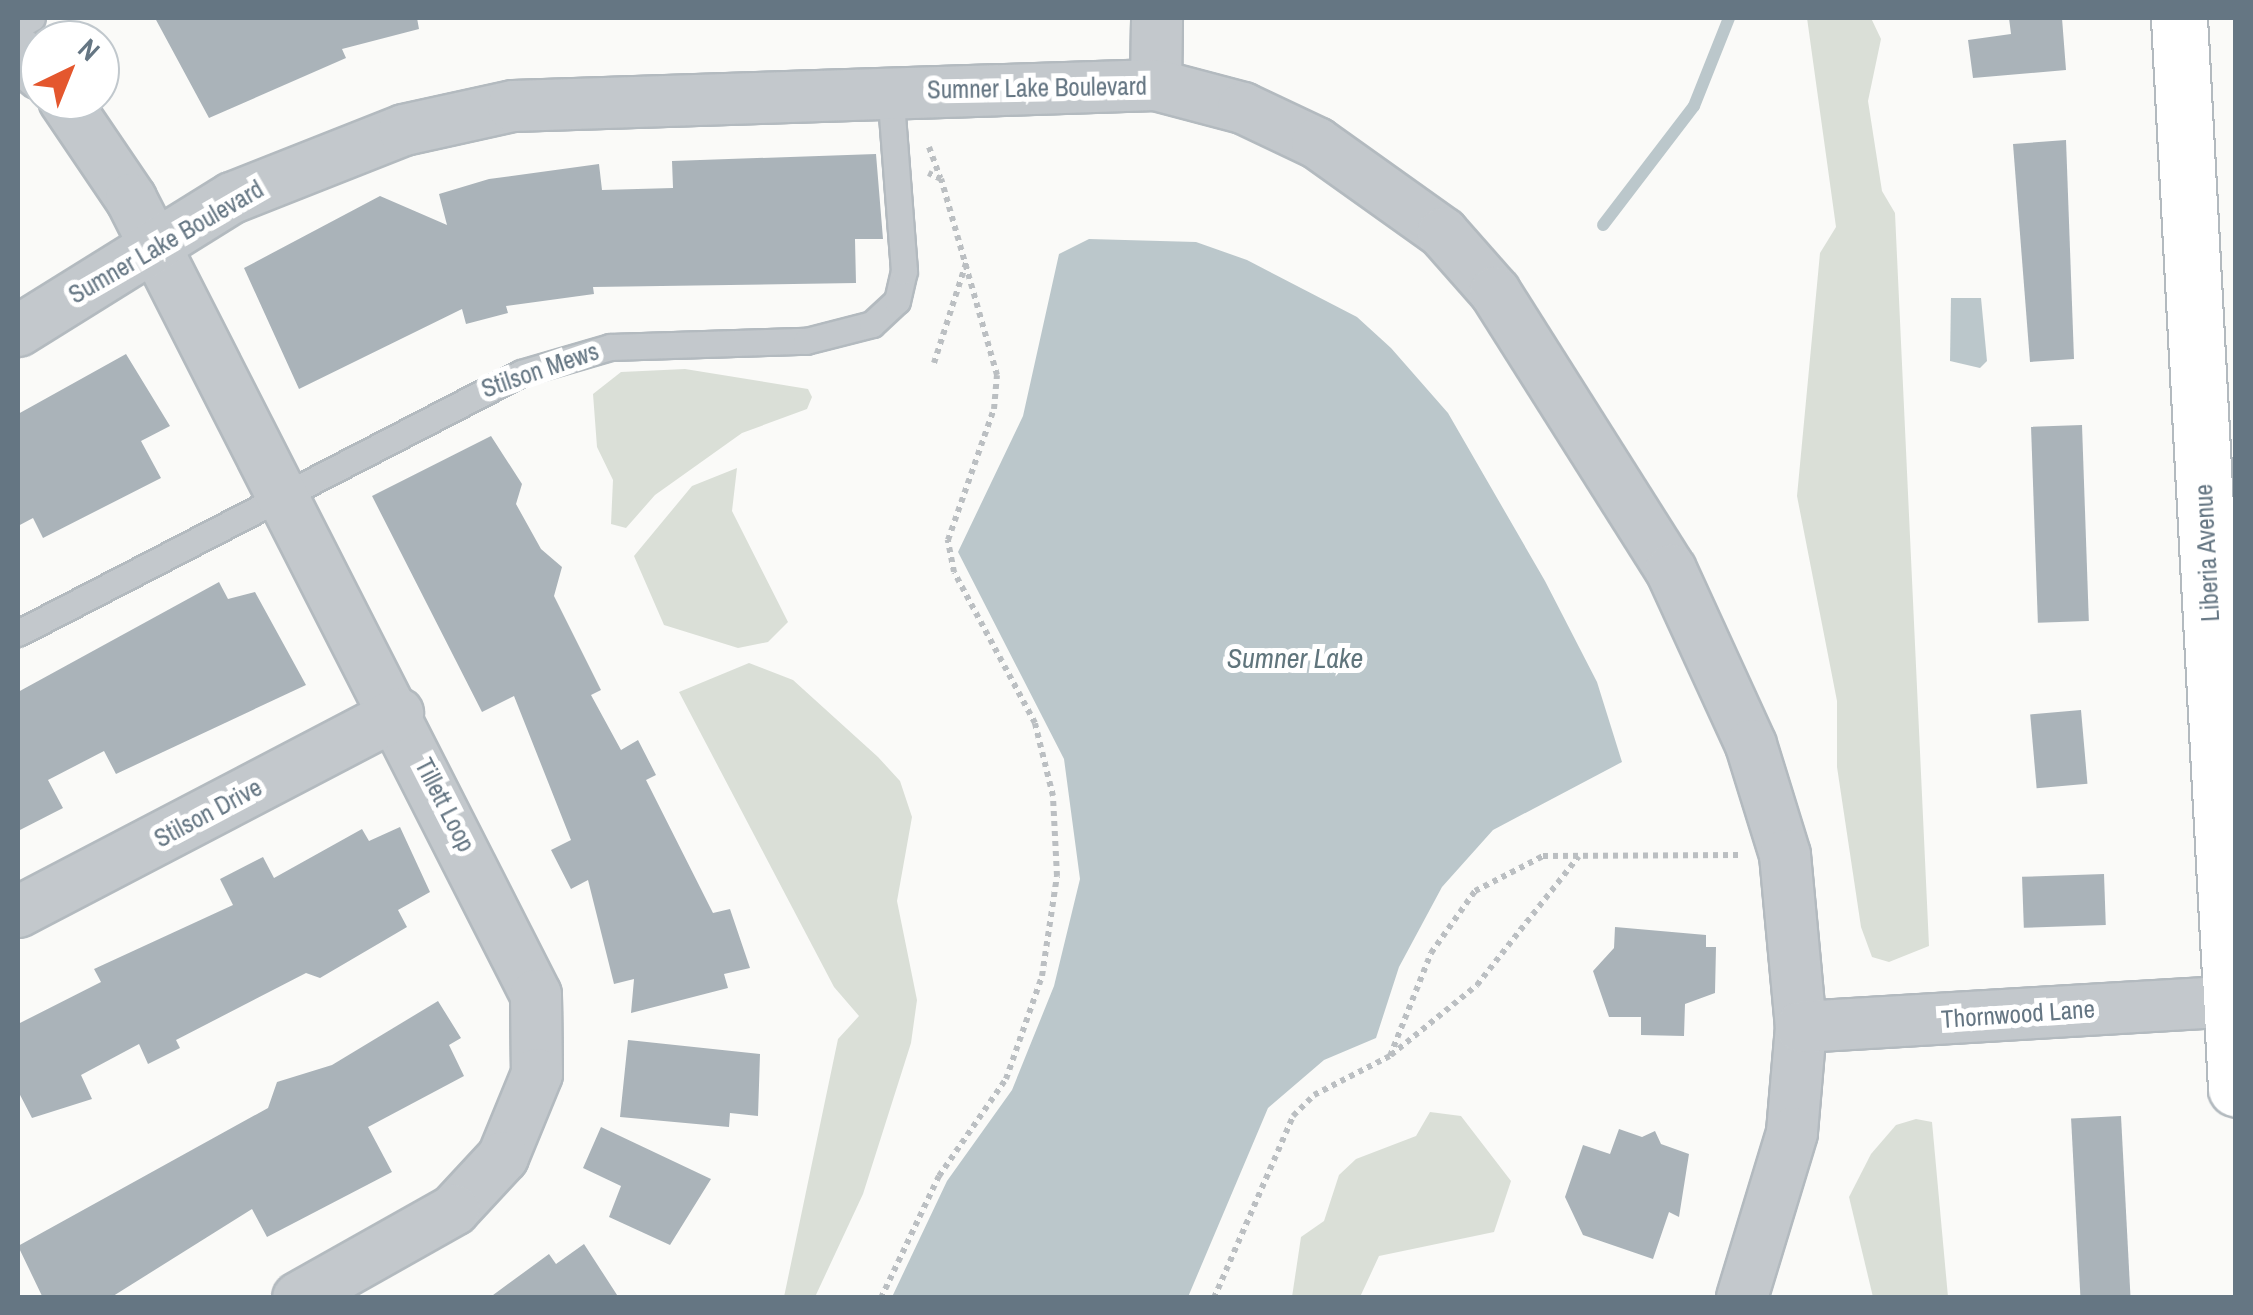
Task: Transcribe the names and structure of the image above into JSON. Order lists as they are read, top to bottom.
{
  "streets": {
    "main road": ["Liberia Avenue"],
    "street": [
      "Sumner Lake Boulevard",
      "Tillett Loop",
      "Stilson Drive",
      "Thornwood Lane"
    ],
    "lane": ["Stilson Mews"]
  },
  "crossings": [
    ["Sumner Lake Boulevard", "Stilson Mews"],
    ["Sumner Lake Boulevard", "Tillett Loop"],
    ["Sumner Lake Boulevard", "Thornwood Lane"],
    ["Stilson Mews", "Tillett Loop"],
    ["Liberia Avenue", "Thornwood Lane"],
    ["Tillett Loop", "Stilson Drive"]
  ],
  "water": ["Sumner Lake"],
  "north": "top right"
}
